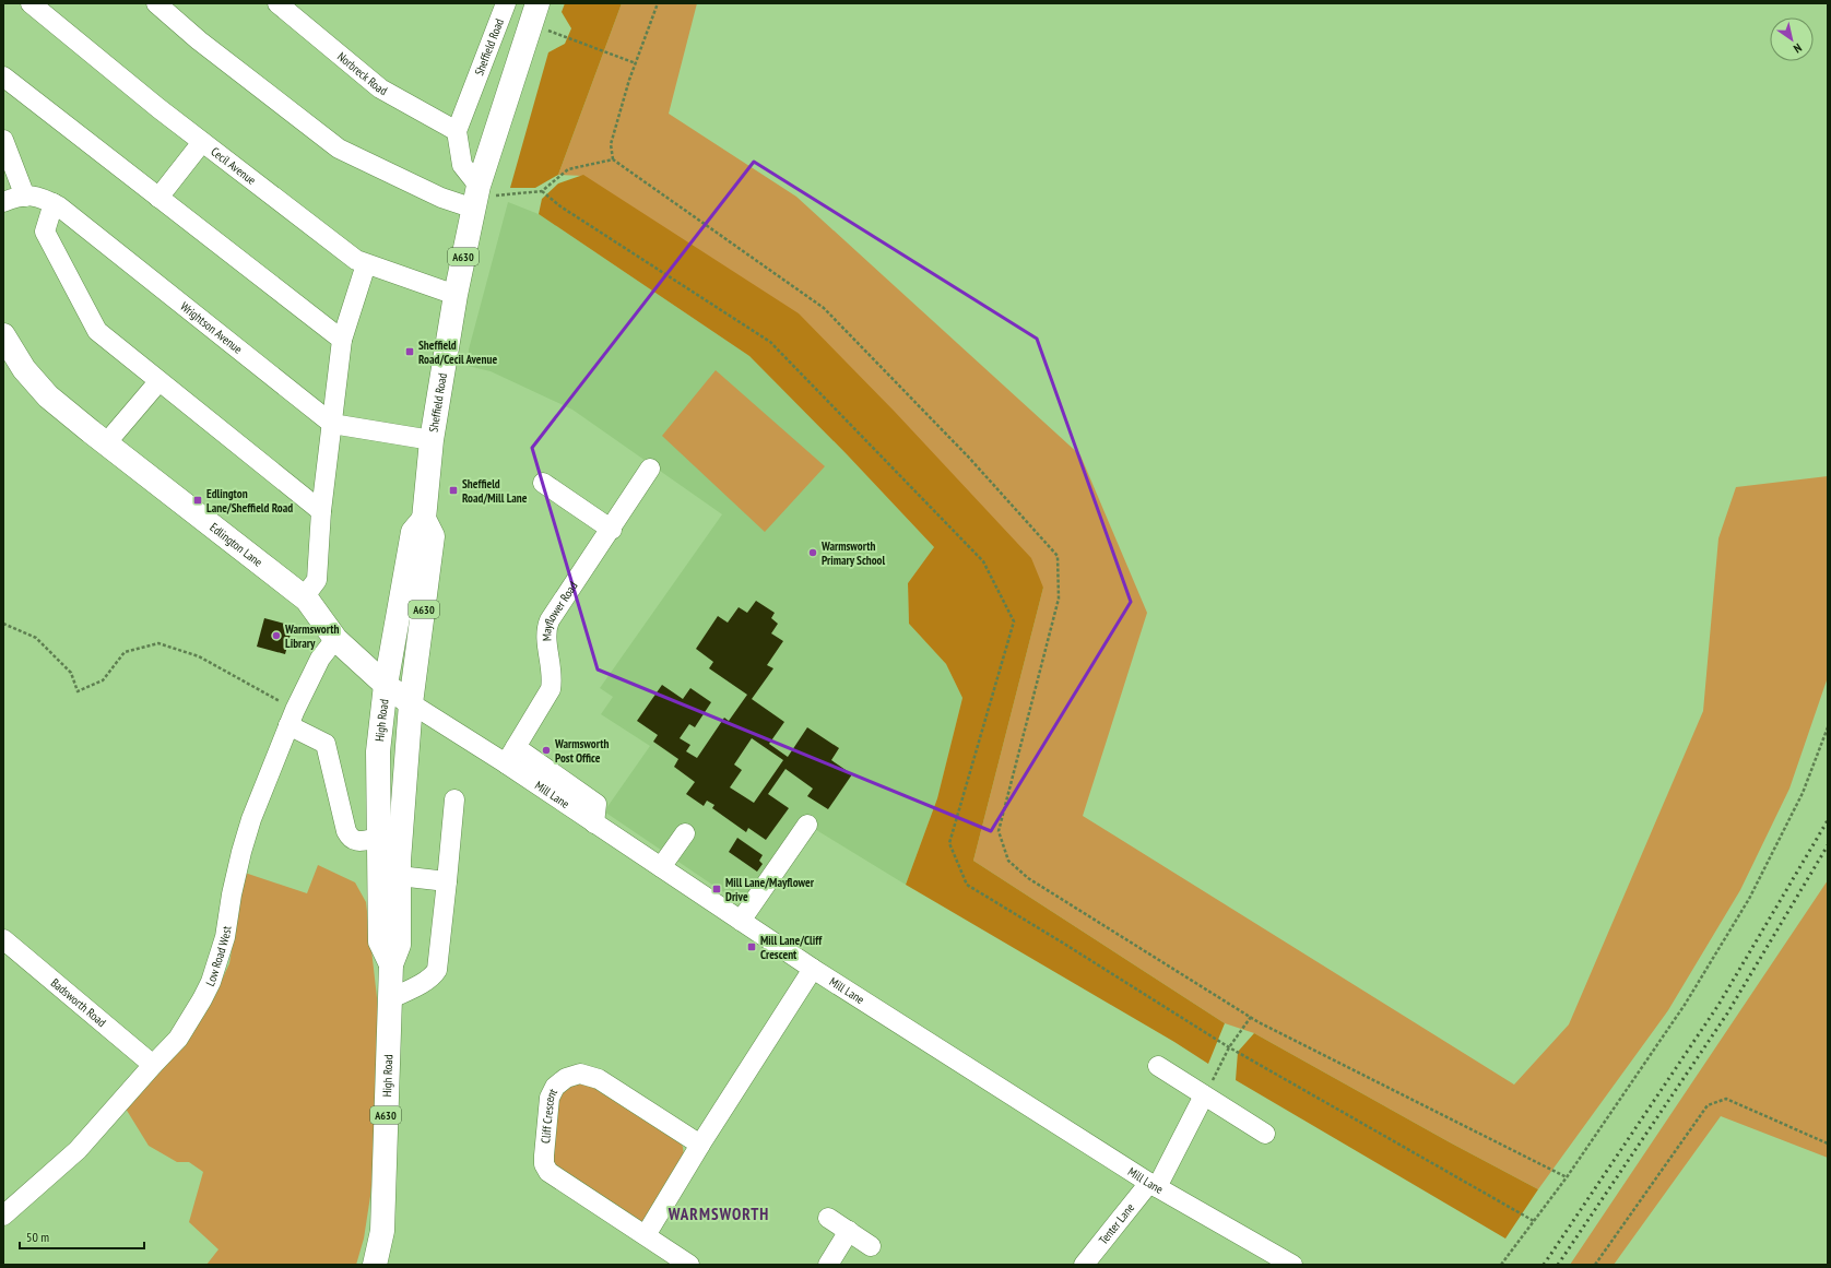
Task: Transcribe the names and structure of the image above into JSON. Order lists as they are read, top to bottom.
{
  "streets": {
    "main road": [
      "Sheffield Road",
      "A630",
      "Edlington Lane",
      "High Road"
    ],
    "street": [
      "Norbreck Road",
      "Cecil Avenue",
      "Wrightson Avenue",
      "Mayflower Road",
      "Mill Lane",
      "Low Road West",
      "Badsworth Road",
      "Cliff Crescent",
      "Tenter Lane"
    ]
  },
  "crossings": [
    ["Sheffield Road", "Norbreck Road"],
    ["Sheffield Road", "Cecil Avenue"],
    ["Sheffield Road", "Wrightson Avenue"],
    ["Sheffield Road", "Edlington Lane"],
    ["Sheffield Road", "High Road"],
    ["Sheffield Road", "Mill Lane"],
    ["Edlington Lane", "High Road"],
    ["Edlington Lane", "Mill Lane"],
    ["Edlington Lane", "Low Road West"],
    ["Mayflower Road", "Mill Lane"],
    ["High Road", "Mill Lane"],
    ["Mill Lane", "Tenter Lane"],
    ["Low Road West", "Badsworth Road"]
  ],
  "districts": ["WARMSWORTH"],
  "places": {
    "transit": [
      "Sheffield Road/Cecil Avenue",
      "Sheffield Road/Mill Lane",
      "Edlington Lane/Sheffield Road",
      "Mill Lane/Mayflower Drive",
      "Mill Lane/Cliff Crescent"
    ],
    "other": ["Warmsworth Primary School", "Warmsworth Library", "Warmsworth Post Office"]
  },
  "scale_bar": "50 m",
  "north": "bottom right"
}
